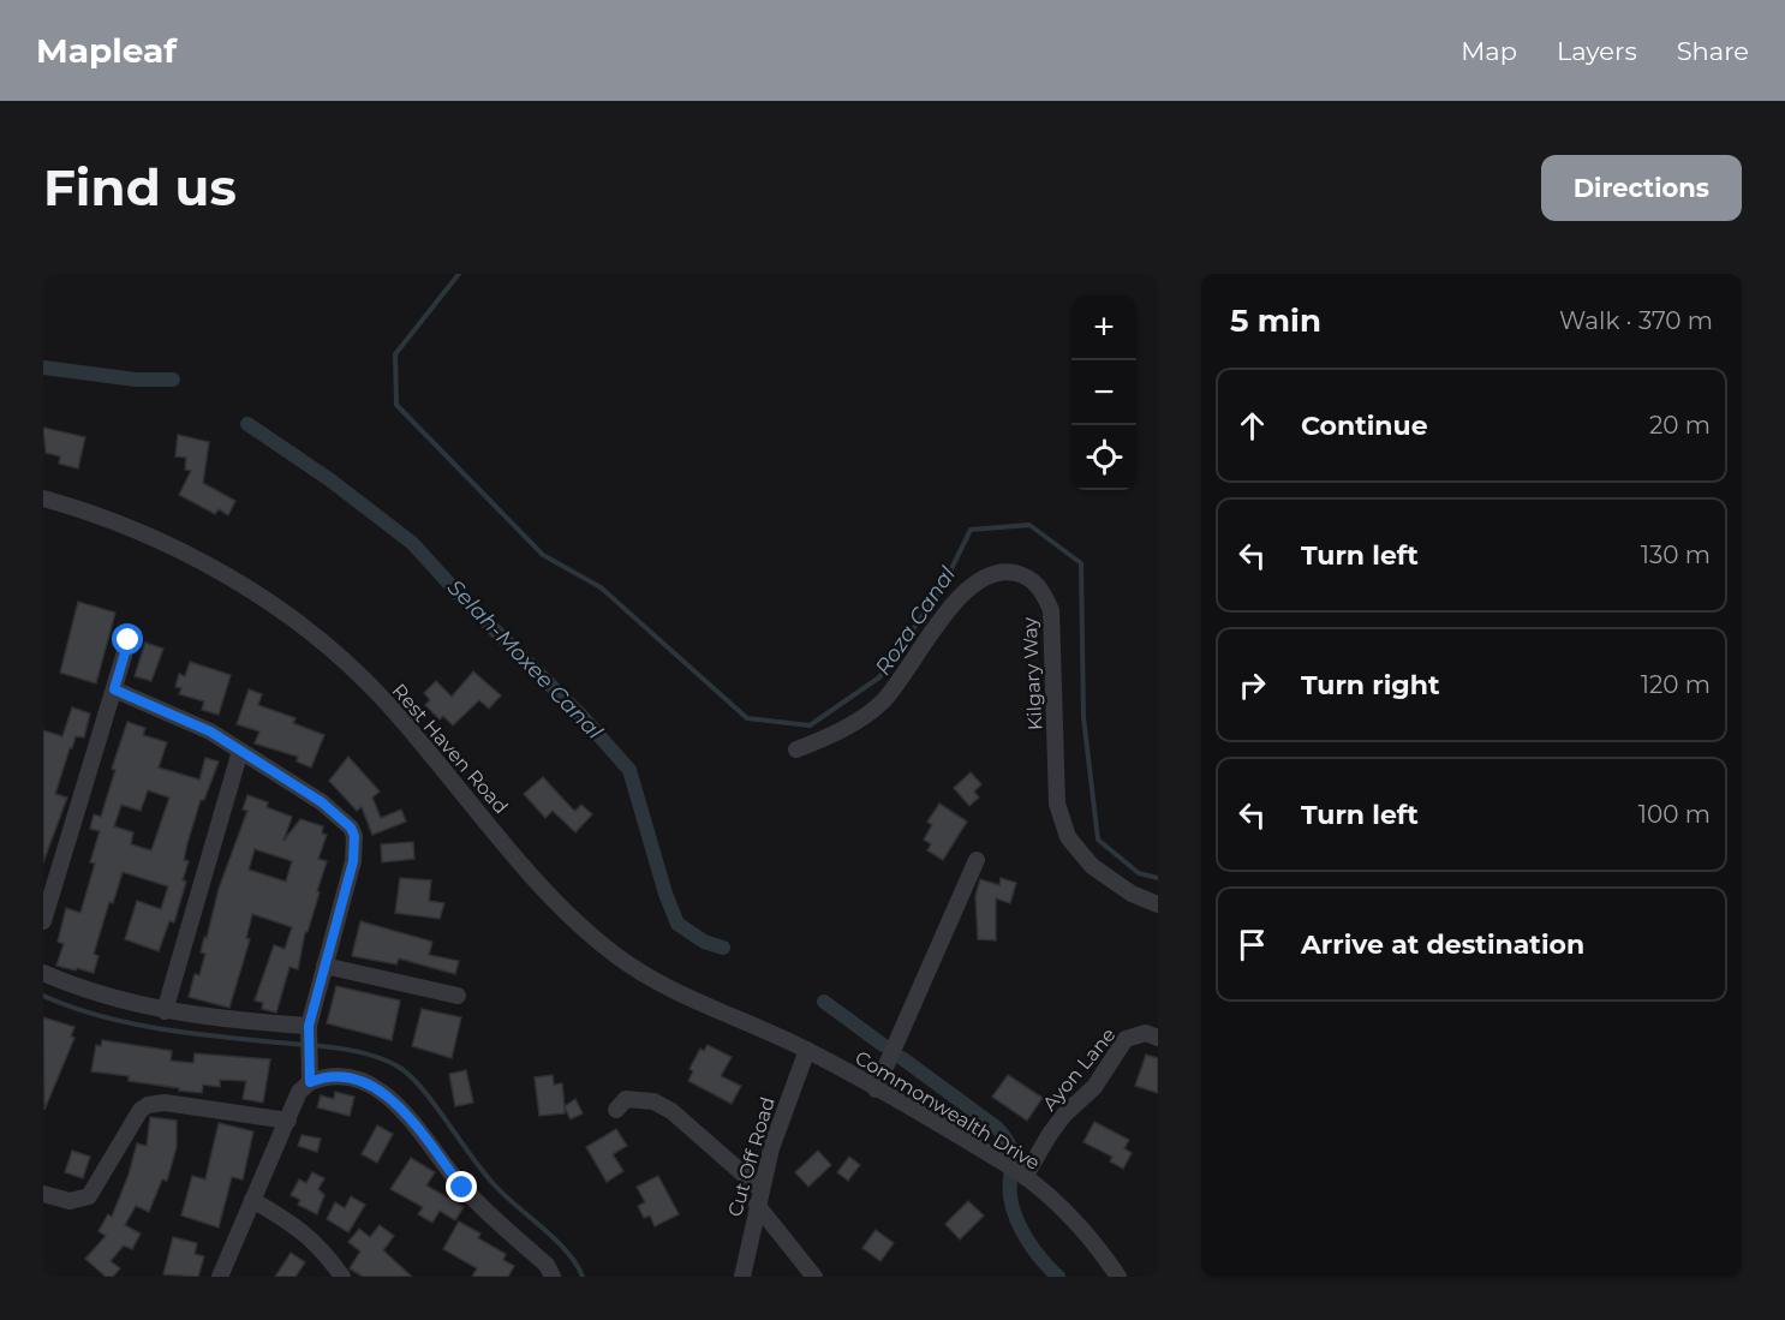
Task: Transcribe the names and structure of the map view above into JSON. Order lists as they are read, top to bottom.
{
  "streets": {
    "street": [
      "Kilgary Way",
      "Rest Haven Road",
      "Ayon Lane",
      "Commonwealth Drive",
      "Cut Off Road"
    ]
  },
  "crossings": [
    ["Rest Haven Road", "Commonwealth Drive"],
    ["Rest Haven Road", "Cut Off Road"],
    ["Ayon Lane", "Commonwealth Drive"],
    ["Commonwealth Drive", "Cut Off Road"]
  ],
  "water": ["Roza Canal", "Selah-Moxee Canal"],
  "page": {
    "header": "Mapleaf",
    "nav": ["Map", "Layers", "Share"],
    "buttons": "Directions",
    "title": "Find us",
    "heading": ["5 min", "Walk · 370 m"],
    "map_buttons": ["+", "−"],
    "list": [
      ["Continue", "20 m"],
      ["Turn left", "130 m"],
      ["Turn right", "120 m"],
      ["Turn left", "100 m"],
      "Arrive at destination"
    ]
  }
}
